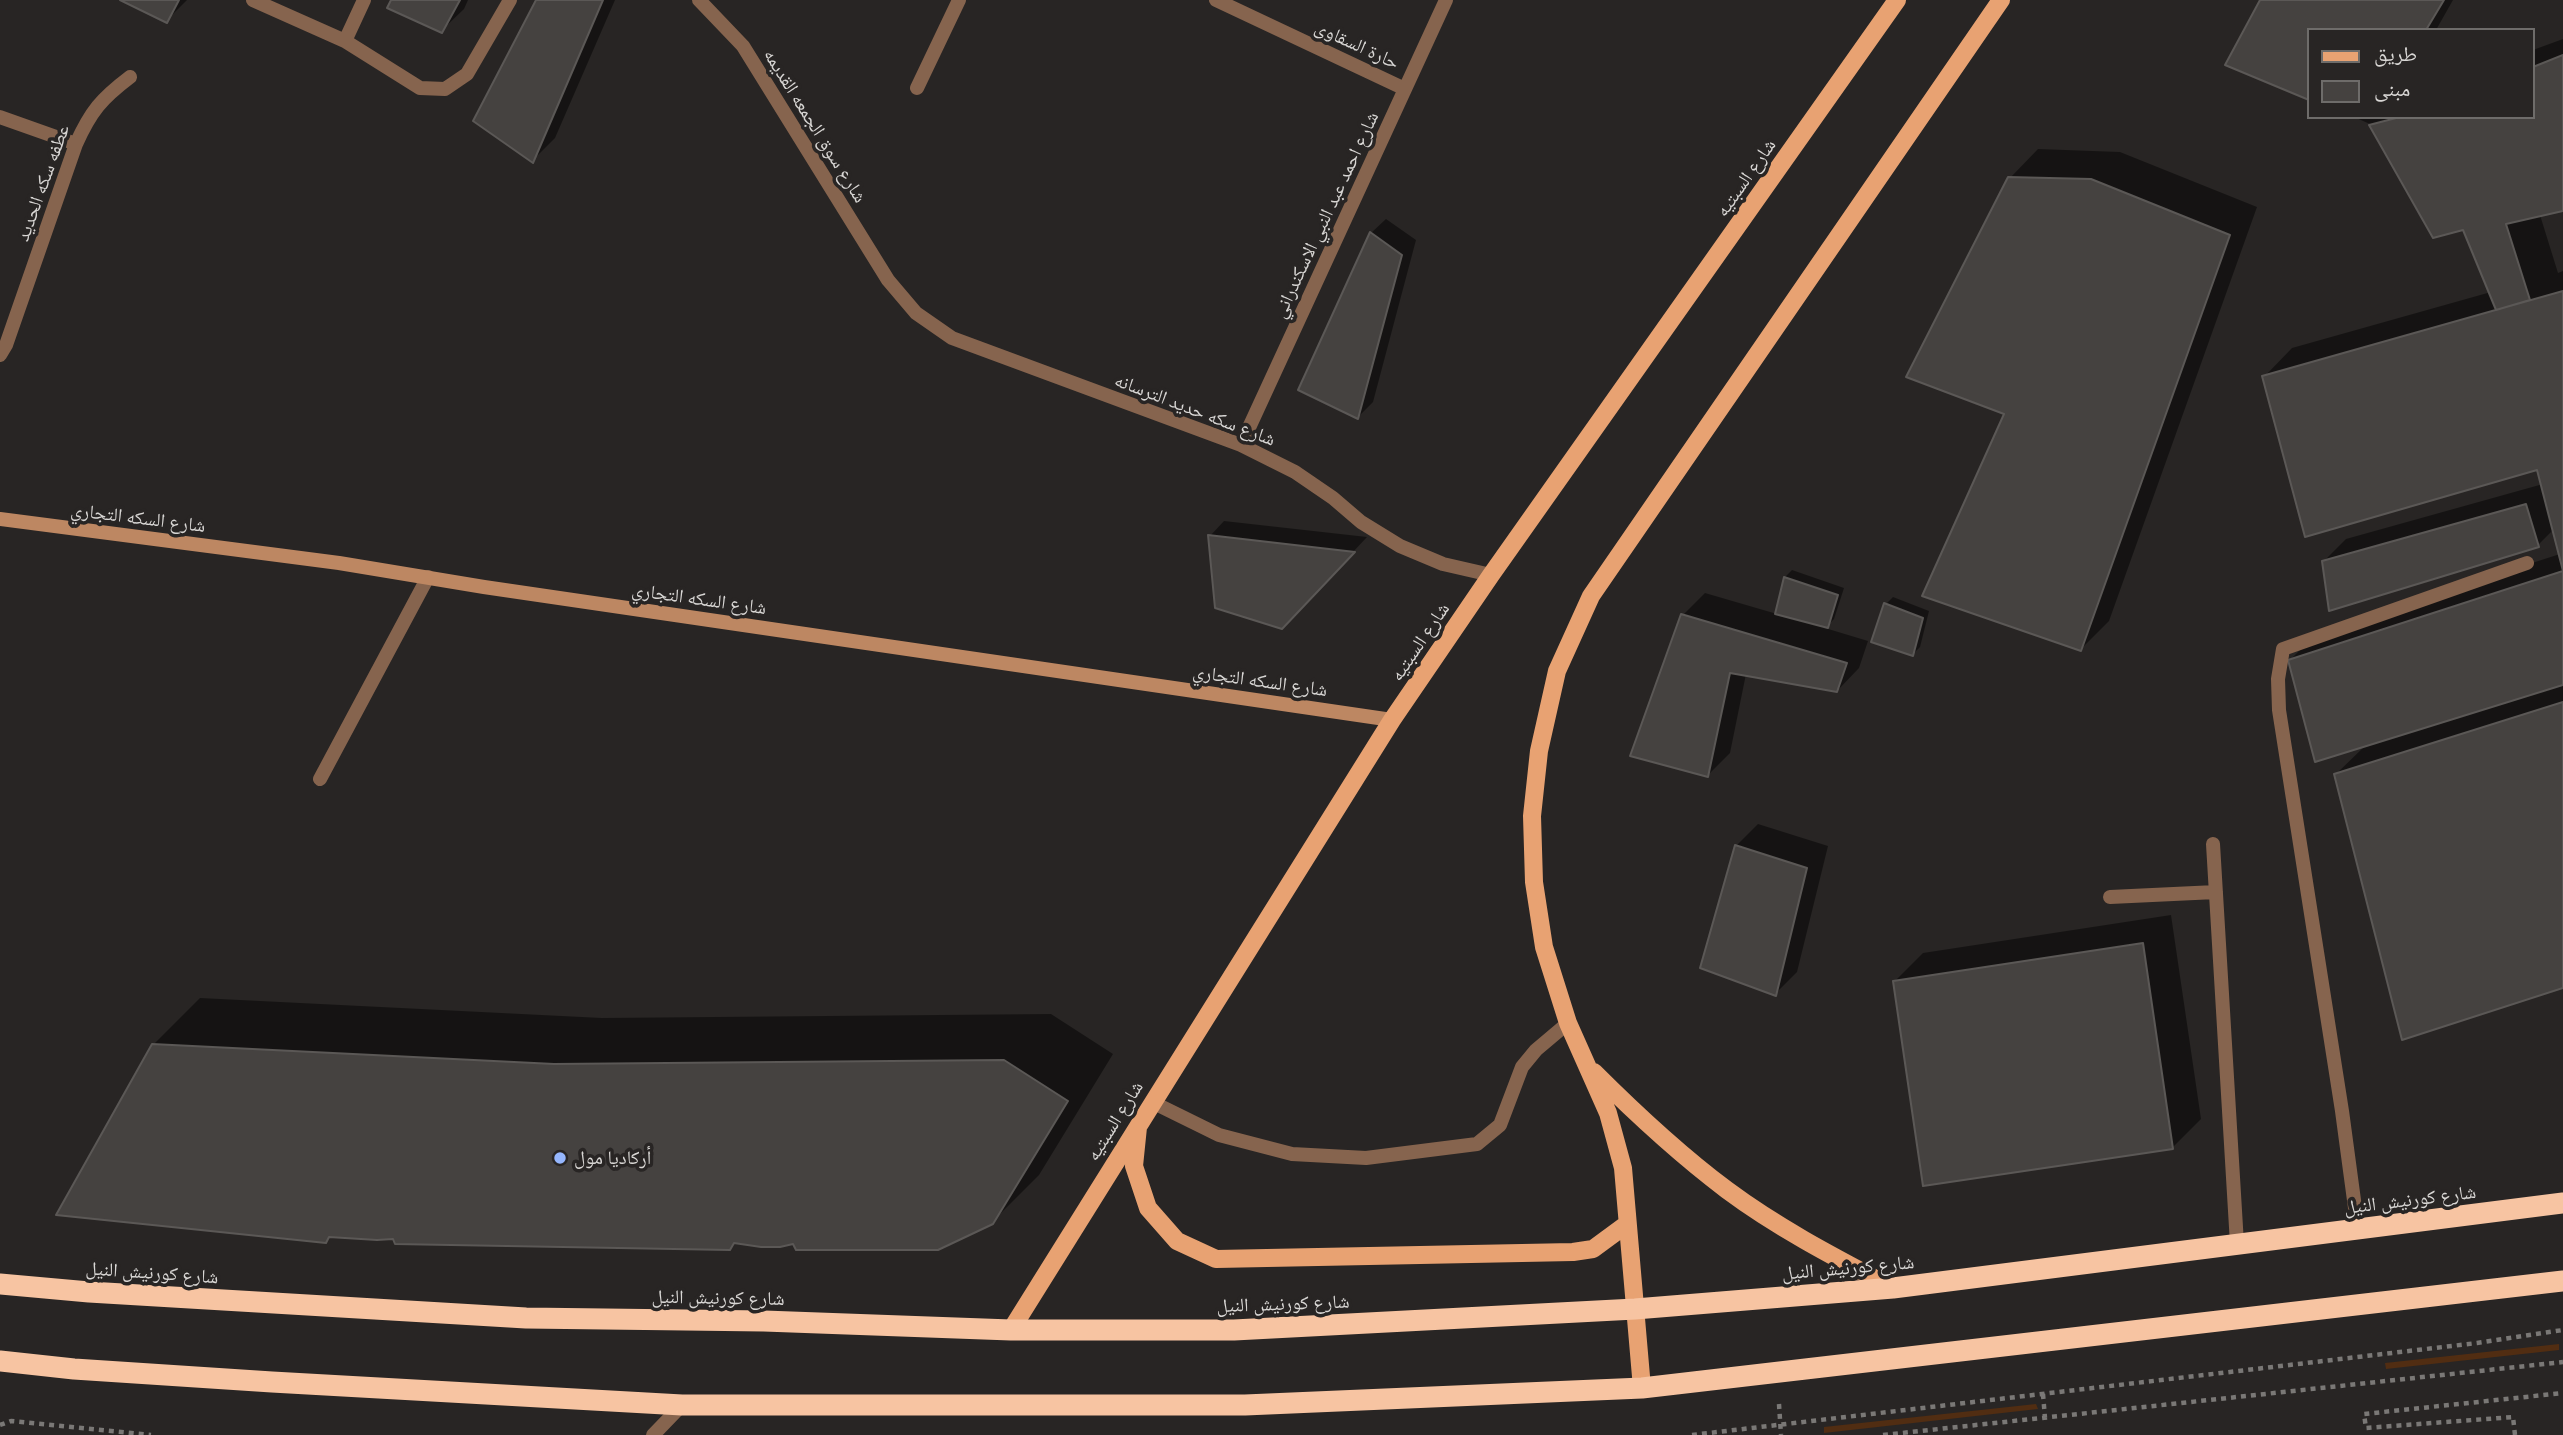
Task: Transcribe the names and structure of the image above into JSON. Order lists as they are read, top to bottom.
{
  "streets": {
    "highway": ["شارع كورنيش النيل"],
    "main road": ["شارع السبتيه"],
    "street": [
      "حارة السقاوى",
      "شارع سوق الجمعه القديمه",
      "عطفه سكه الحديد",
      "شارع احمد عبد النبي الاسكندراني",
      "شارع سكه حديد الترسانه",
      "شارع السكه التجاري"
    ]
  },
  "crossings": [
    ["حارة السقاوى", "شارع احمد عبد النبي الاسكندراني"],
    ["شارع سوق الجمعه القديمه", "شارع سكه حديد الترسانه"],
    ["شارع السبتيه", "شارع سكه حديد الترسانه"],
    ["شارع السبتيه", "شارع السكه التجاري"],
    ["شارع السبتيه", "شارع كورنيش النيل"],
    ["شارع احمد عبد النبي الاسكندراني", "شارع سكه حديد الترسانه"]
  ],
  "places": ["أركاديا مول"],
  "legend": ["طريق", "مبنى"]
}
